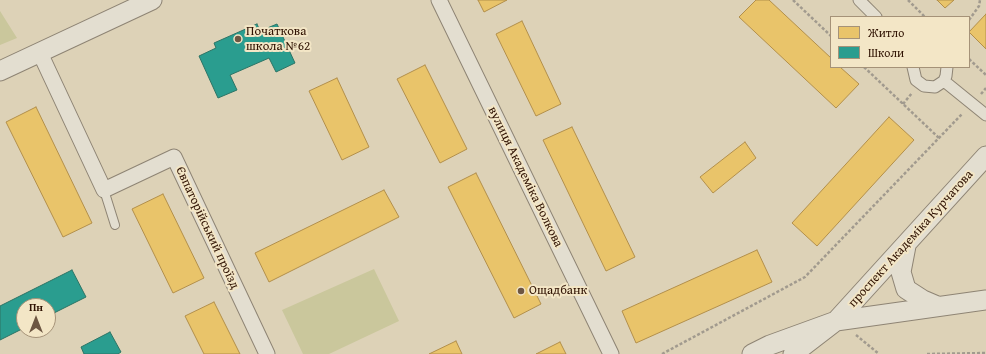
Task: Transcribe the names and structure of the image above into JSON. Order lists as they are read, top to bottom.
{
  "streets": {
    "street": ["вулиця Академіка Волкова", "Євпаторійський проїзд", "проспект Академіка Курчатова"]
  },
  "places": ["Початкова школа №62", "Ощадбанк"],
  "legend": ["Житло", "Школи"],
  "north": "top"
}
